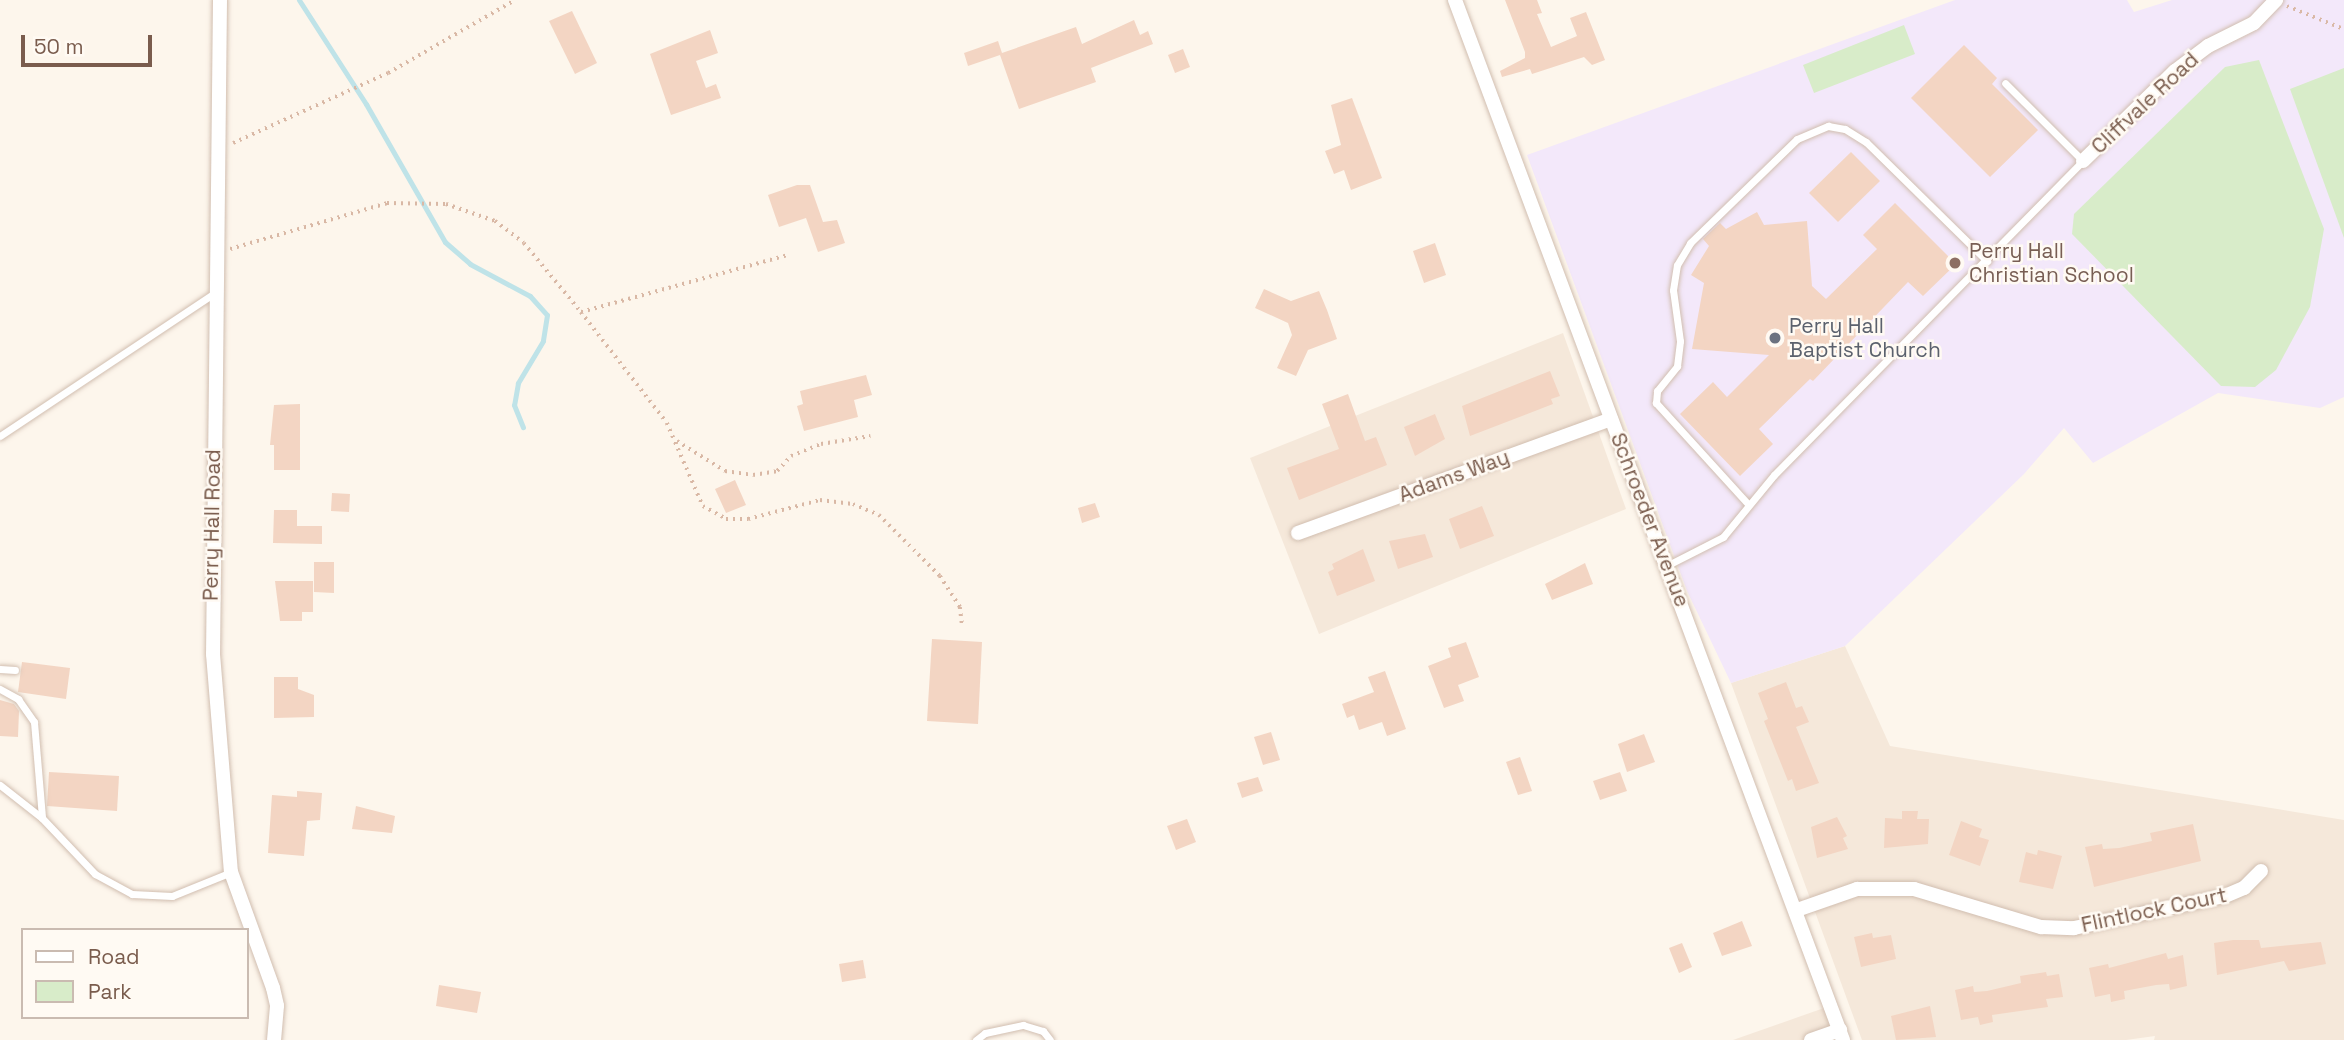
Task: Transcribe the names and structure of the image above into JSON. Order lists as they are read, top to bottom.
{
  "streets": {
    "street": [
      "Cliffvale Road",
      "Adams Way",
      "Schroeder Avenue",
      "Perry Hall Road",
      "Flintlock Court"
    ]
  },
  "crossings": [
    ["Adams Way", "Schroeder Avenue"],
    ["Schroeder Avenue", "Flintlock Court"]
  ],
  "places": ["Perry Hall Christian School", "Perry Hall Baptist Church"],
  "legend": ["Road", "Park"],
  "scale_bar": "50 m"
}
